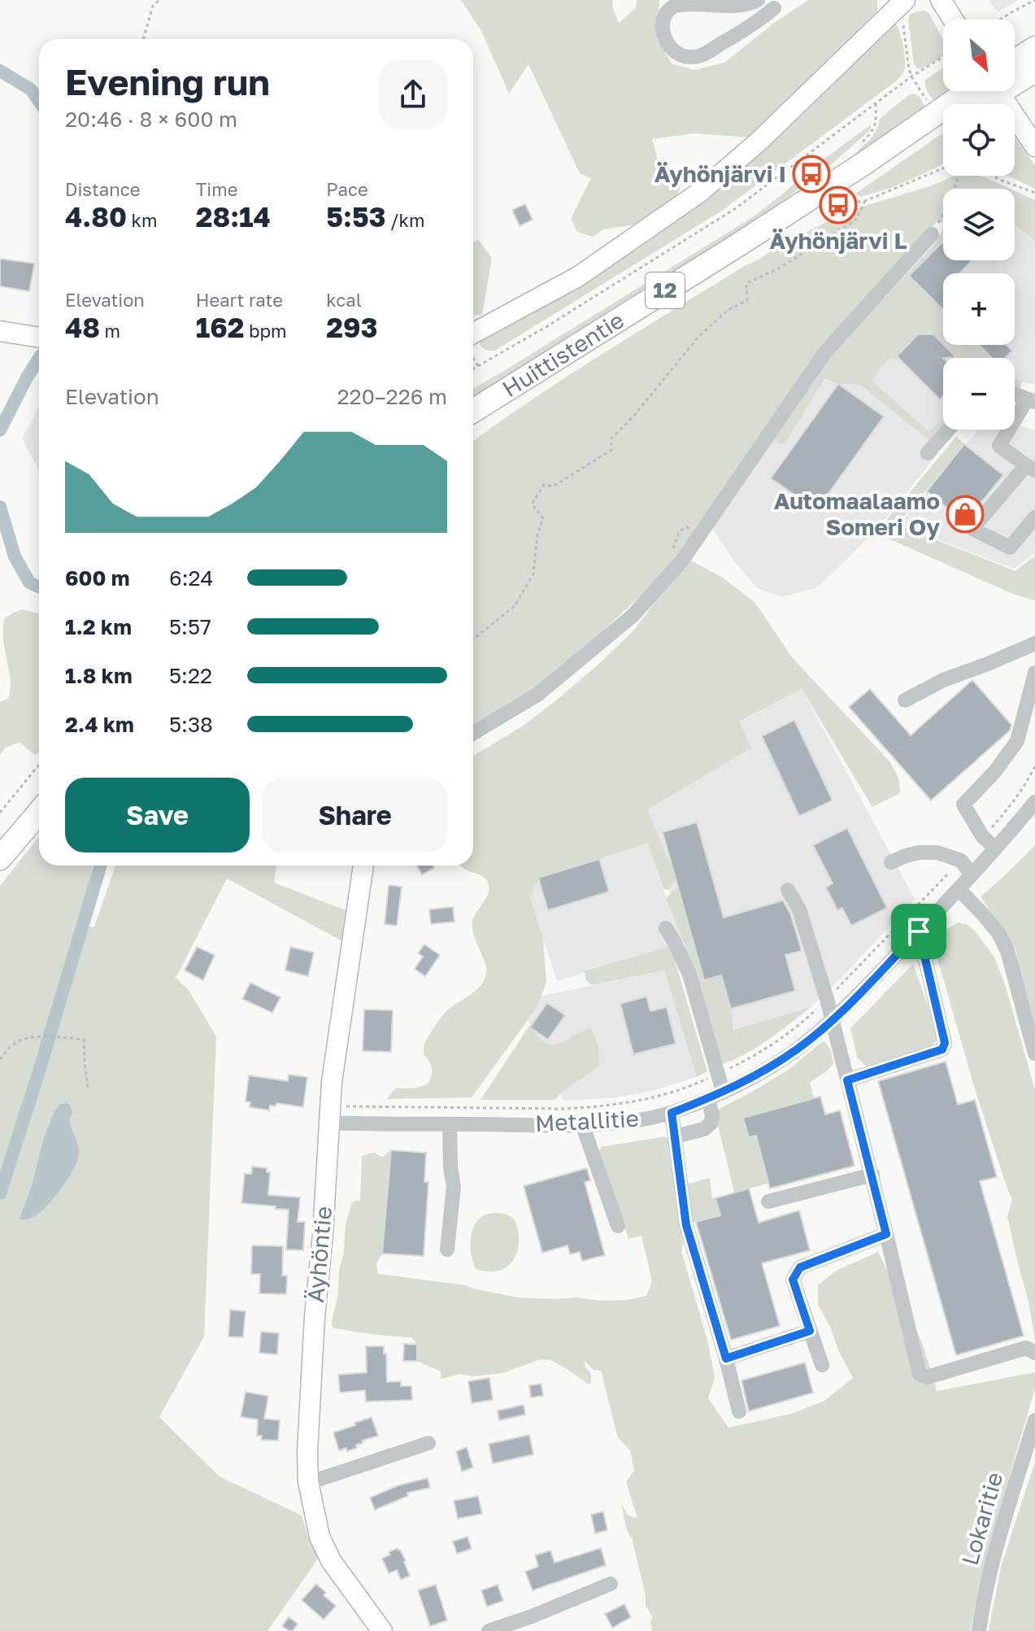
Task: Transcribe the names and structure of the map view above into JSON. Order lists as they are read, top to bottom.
{
  "streets": {
    "highway": ["12", "Huittistentie"],
    "main road": ["Äyhöntie"],
    "street": ["Metallitie", "Lokaritie"]
  },
  "crossings": [
    ["12", "Huittistentie"],
    ["Metallitie", "Äyhöntie"]
  ],
  "places": {
    "bus stop": ["Äyhönjärvi I", "Äyhönjärvi L"],
    "shop": ["Automaalaamo Someri Oy"]
  },
  "north": "bottom right",
  "page": {
    "map_buttons": ["+", "−"],
    "heading": ["Evening run", "20:46 · 8 × 600 m"],
    "stats": [
      ["Distance", "4.80 km"],
      ["Time", "28:14"],
      ["Pace", "5:53 /km"],
      ["Elevation", "48 m"],
      ["Heart rate", "162 bpm"],
      ["kcal", "293"]
    ],
    "chart": ["Elevation", "220–226 m"],
    "list": [
      {
        "name": "600 m",
        "note": "6:24"
      },
      {
        "name": "1.2 km",
        "note": "5:57"
      },
      {
        "name": "1.8 km",
        "note": "5:22"
      },
      {
        "name": "2.4 km",
        "note": "5:38"
      }
    ],
    "buttons": ["Save", "Share"]
  }
}
